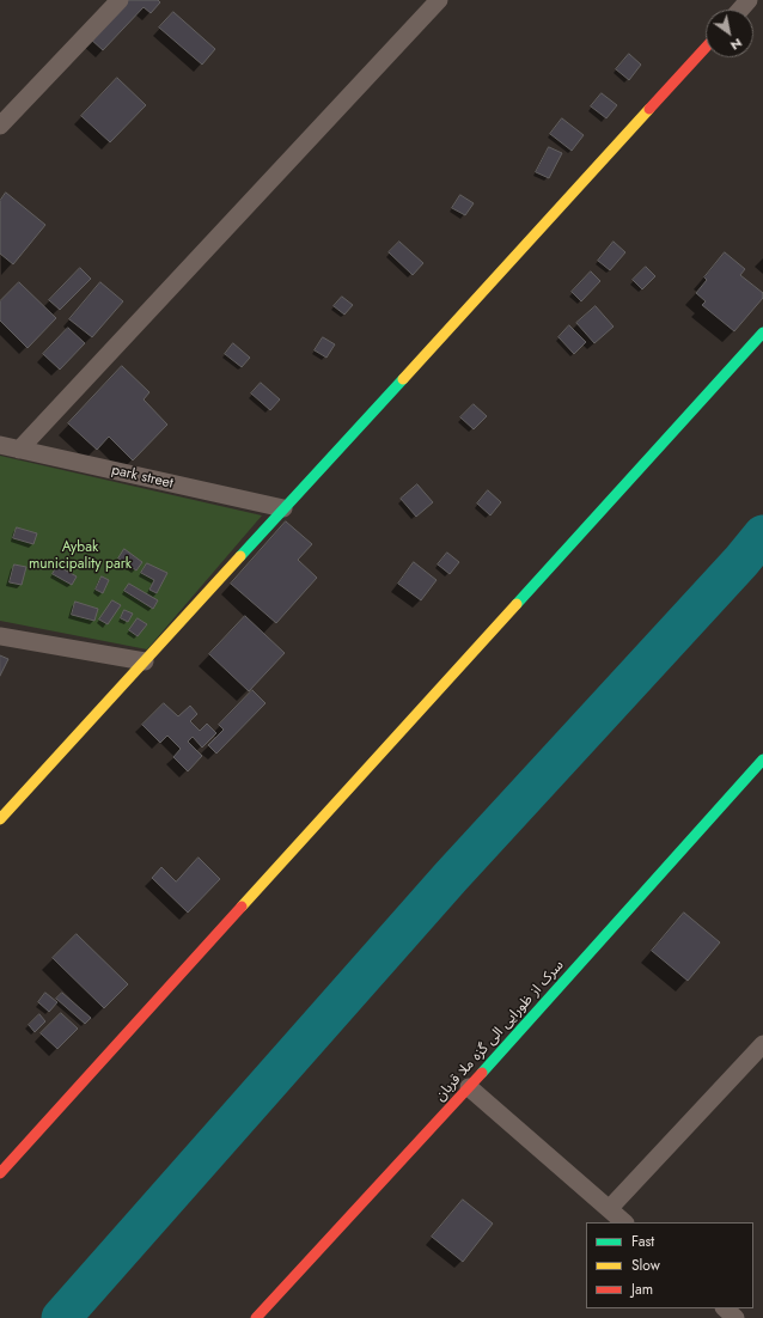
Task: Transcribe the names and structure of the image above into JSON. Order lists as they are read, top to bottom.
{
  "streets": {
    "street": ["park street", "سرک از ظورایی الی گزه ملا قربان"]
  },
  "parks": ["Aybak municipality park"],
  "legend": ["Fast", "Slow", "Jam"],
  "north": "bottom right"
}
